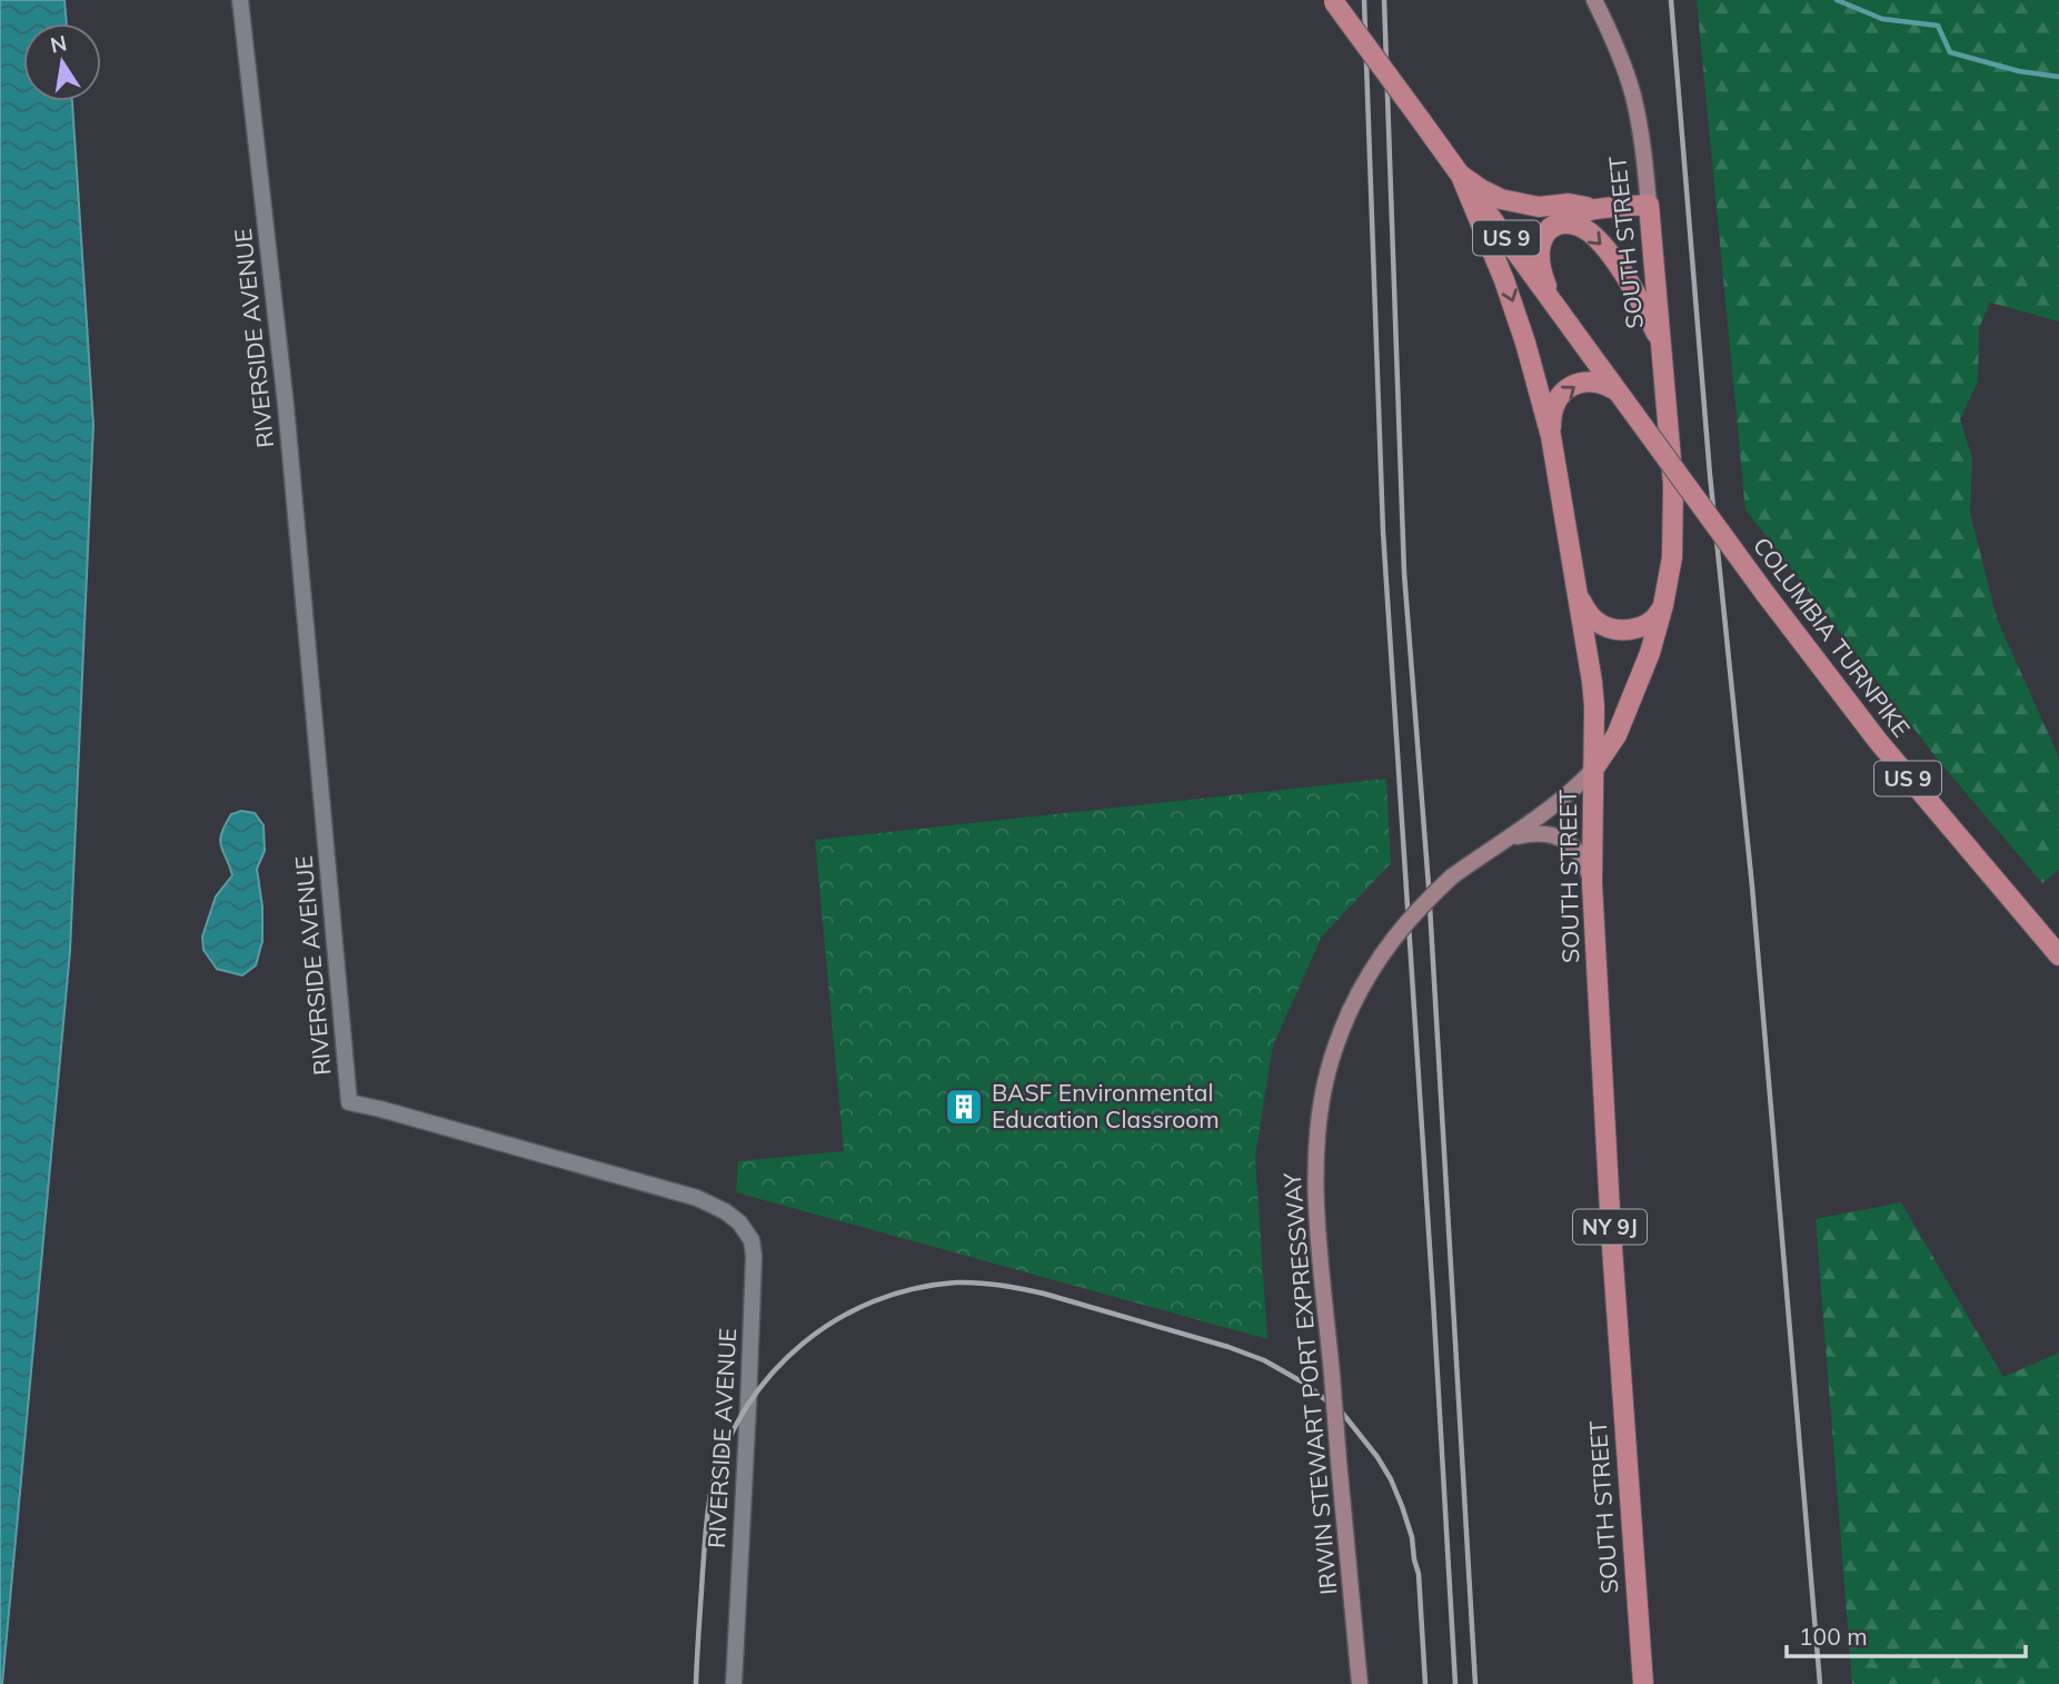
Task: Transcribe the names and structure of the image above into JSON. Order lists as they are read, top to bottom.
{
  "streets": {
    "main road": [
      "US 9",
      "SOUTH STREET",
      "COLUMBIA TURNPIKE",
      "NY 9J",
      "IRWIN STEWART PORT EXPRESSWAY"
    ],
    "street": ["RIVERSIDE AVENUE"]
  },
  "crossings": [
    ["US 9", "COLUMBIA TURNPIKE"],
    ["SOUTH STREET", "IRWIN STEWART PORT EXPRESSWAY"]
  ],
  "places": {
    "building": ["BASF Environmental Education Classroom"]
  },
  "scale_bar": "100 m",
  "north": "top"
}
